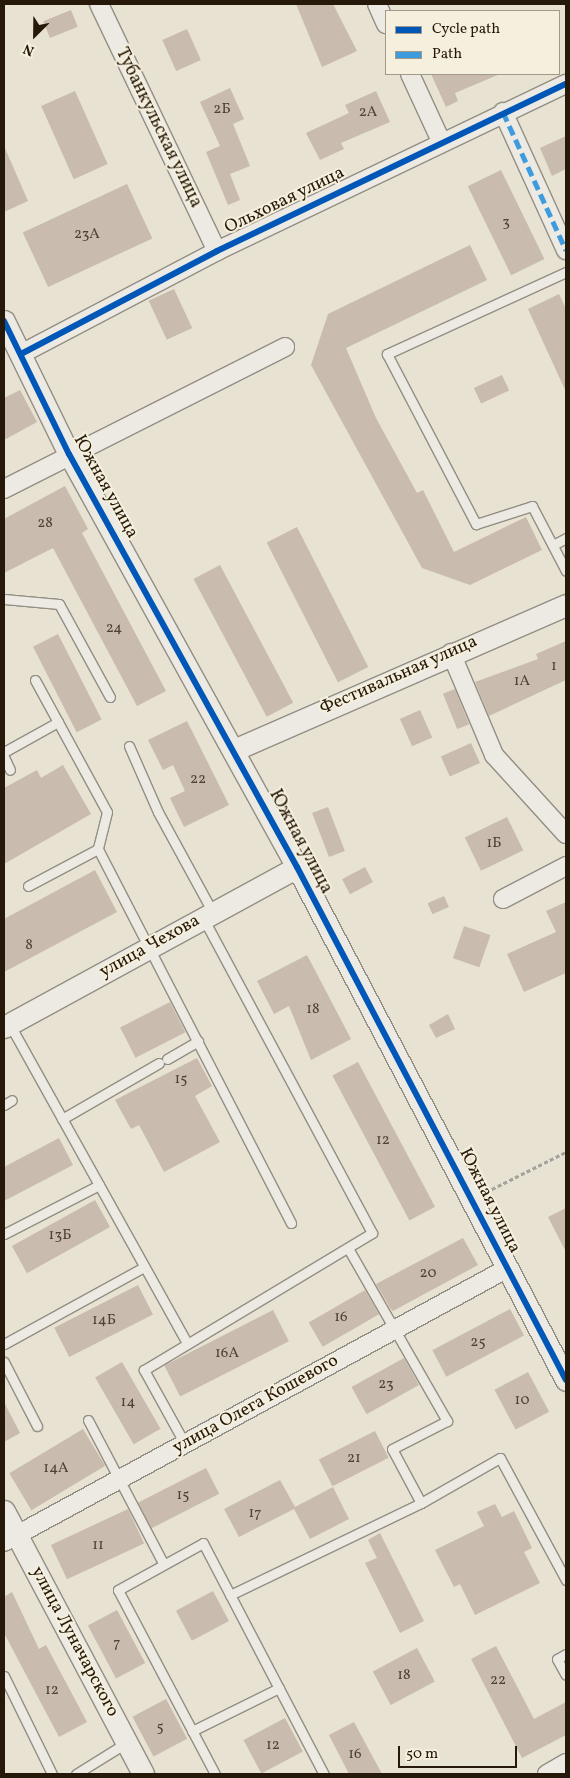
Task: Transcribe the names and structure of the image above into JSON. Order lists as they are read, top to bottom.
{
  "streets": {
    "street": [
      "Тубанкульская улица",
      "Ольховая улица",
      "Южная улица",
      "Фестивальная улица",
      "улица Чехова",
      "улица Олега Кошевого",
      "улица Луначарского"
    ]
  },
  "crossings": [
    ["Тубанкульская улица", "Ольховая улица"],
    ["Ольховая улица", "Южная улица"],
    ["Южная улица", "Фестивальная улица"],
    ["Южная улица", "улица Чехова"],
    ["Южная улица", "улица Олега Кошевого"],
    ["улица Олега Кошевого", "улица Луначарского"]
  ],
  "house_numbers": [
    "2Б",
    "2А",
    "3",
    "23А",
    "28",
    "24",
    "1",
    "1А",
    "22",
    "1Б",
    "8",
    "18",
    "15",
    "12",
    "13Б",
    "20",
    "16",
    "14Б",
    "25",
    "16А",
    "23",
    "10",
    "14",
    "21",
    "14А",
    "15",
    "17",
    "11",
    "7",
    "18",
    "22",
    "12",
    "5",
    "12",
    "16"
  ],
  "legend": ["Cycle path", "Path"],
  "scale_bar": "50 m",
  "north": "bottom left"
}
